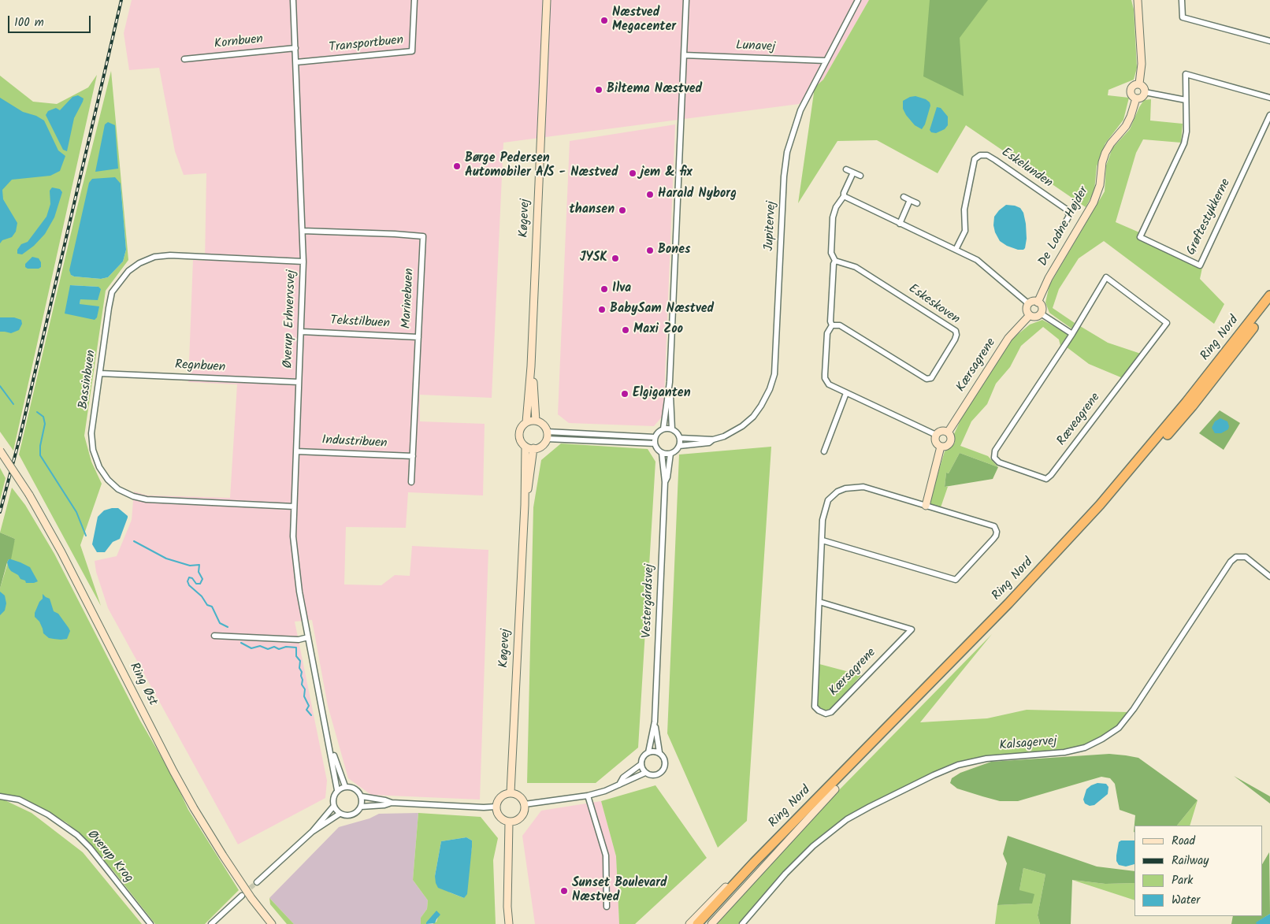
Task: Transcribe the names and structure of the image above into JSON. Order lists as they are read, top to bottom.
{
  "streets": {
    "highway": ["Ring Nord"],
    "street": [
      "Kornbuen",
      "Transportbuen",
      "Lunavej",
      "Eskelunden",
      "Grøftestykkerne",
      "Køgevej",
      "Jupitervej",
      "De Lodne Højder",
      "Marinebuen",
      "Eskeskoven",
      "Øverup Erhvervsvej",
      "Tekstilbuen",
      "Kærsagrene",
      "Regnbuen",
      "Bassinbuen",
      "Ræveagrene",
      "Industribuen",
      "Vestergårdsvej",
      "Ring Øst",
      "Kalsagervej",
      "Øverup Krog"
    ]
  },
  "crossings": [
    ["Kornbuen", "Øverup Erhvervsvej"],
    ["Transportbuen", "Øverup Erhvervsvej"],
    ["Lunavej", "Jupitervej"],
    ["Jupitervej", "Vestergårdsvej"],
    ["De Lodne Højder", "Kærsagrene"],
    ["Marinebuen", "Øverup Erhvervsvej"],
    ["Marinebuen", "Tekstilbuen"],
    ["Marinebuen", "Industribuen"],
    ["Øverup Erhvervsvej", "Tekstilbuen"],
    ["Øverup Erhvervsvej", "Regnbuen"],
    ["Øverup Erhvervsvej", "Bassinbuen"],
    ["Øverup Erhvervsvej", "Industribuen"],
    ["Regnbuen", "Bassinbuen"]
  ],
  "places": [
    "Næstved Megacenter",
    "Biltema Næstved",
    "Børge Pedersen Automobiler A/S - Næstved",
    "jem & fix",
    "Harald Nyborg",
    "thansen",
    "Bones",
    "JYSK",
    "Ilva",
    "BabySam Næstved",
    "Maxi Zoo",
    "Elgiganten",
    "Sunset Boulevard Næstved"
  ],
  "legend": [
    "Road",
    "Railway",
    "Park",
    "Water"
  ],
  "scale_bar": "100 m"
}
